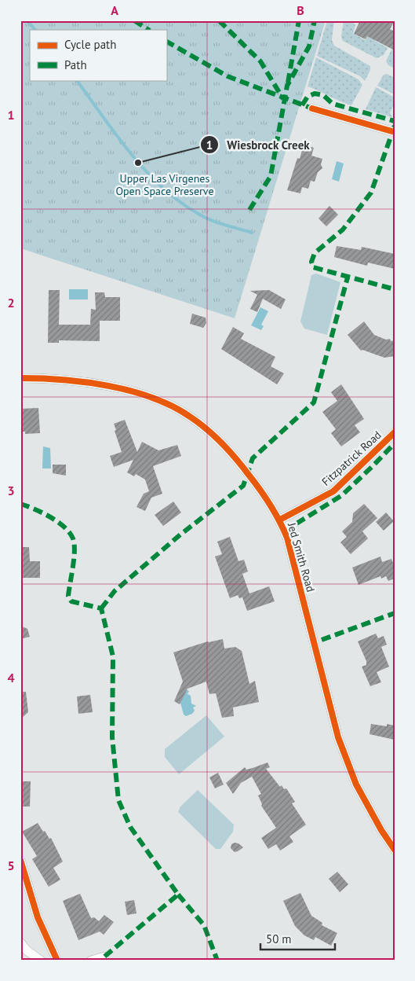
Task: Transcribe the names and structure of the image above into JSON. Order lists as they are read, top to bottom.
{
  "streets": {
    "street": ["Fitzpatrick Road", "Jed Smith Road"]
  },
  "crossings": [
    ["Fitzpatrick Road", "Jed Smith Road"]
  ],
  "parks": ["Upper Las Virgenes Open Space Preserve"],
  "places": ["Wiesbrock Creek"],
  "legend": ["Cycle path", "Path"],
  "scale_bar": "50 m",
  "grid": {
    "columns": ["A", "B"],
    "rows": [
      "1",
      "2",
      "3",
      "4",
      "5"
    ]
  }
}
